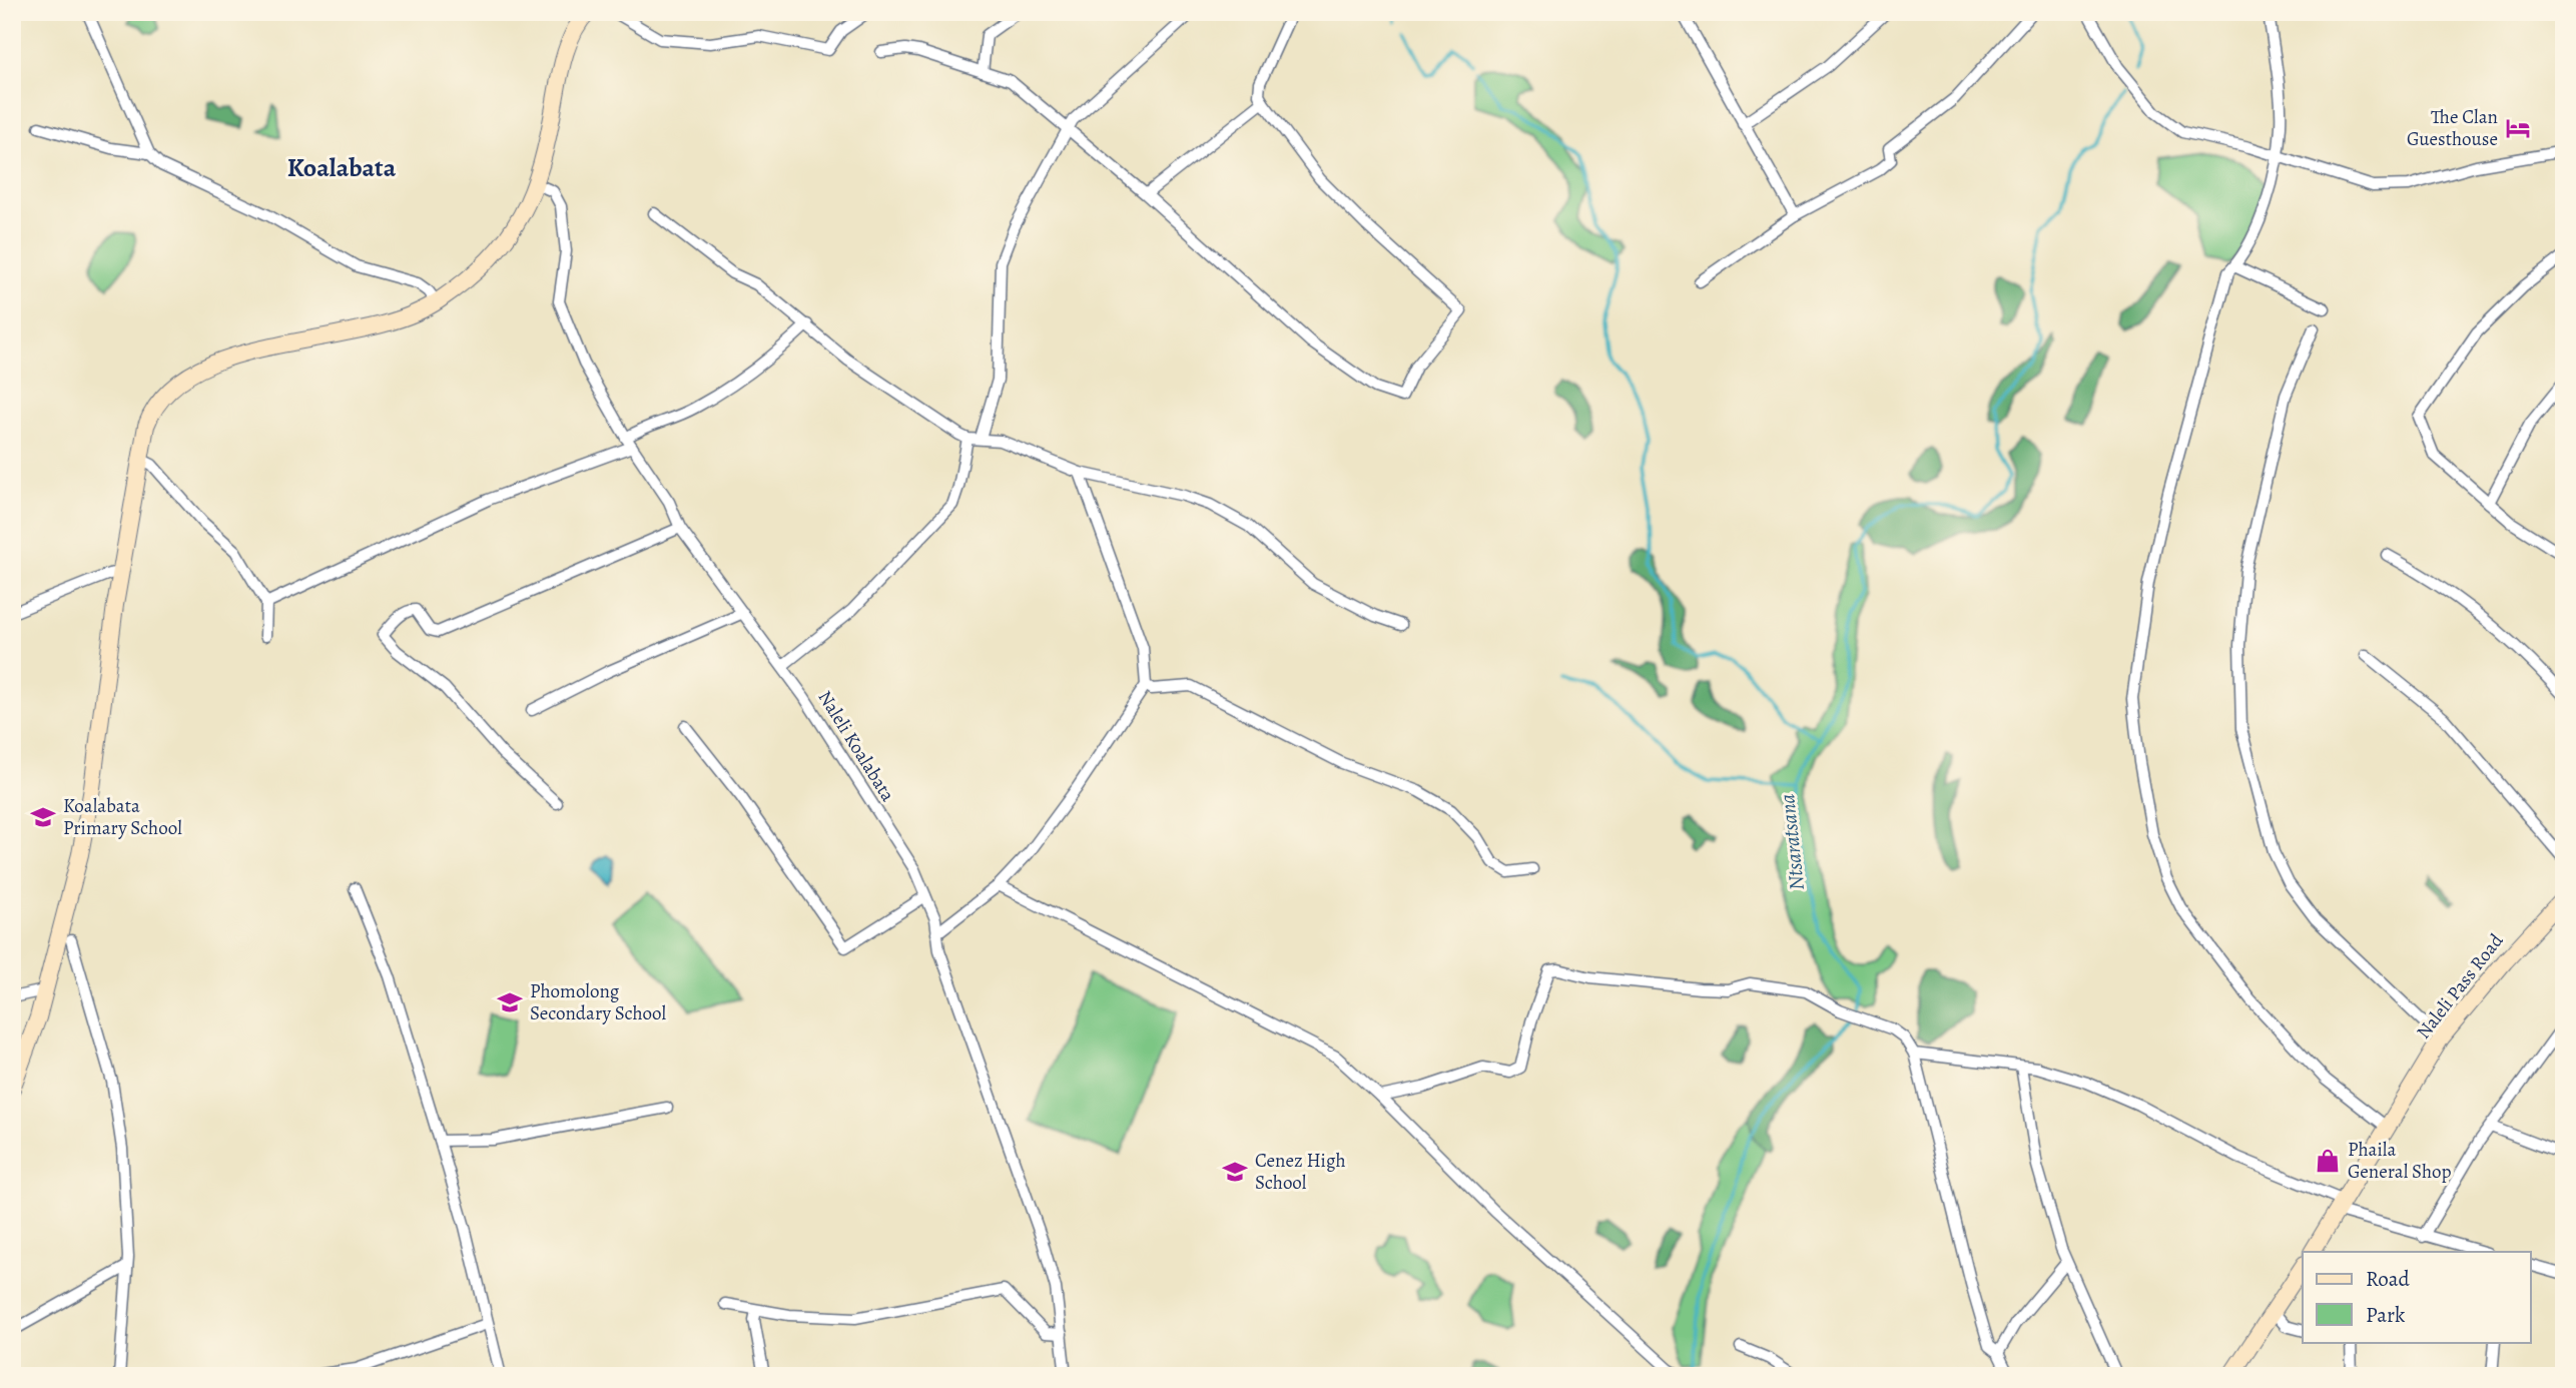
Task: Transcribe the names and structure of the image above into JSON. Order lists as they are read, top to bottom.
{
  "streets": {
    "street": ["Naleli Koalabata", "Naleli Pass Road"]
  },
  "districts": ["Koalabata"],
  "water": ["Ntsaratsana"],
  "places": {
    "hotel": ["The Clan Guesthouse"],
    "school or university": ["Koalabata Primary School", "Phomolong Secondary School", "Cenez High School"],
    "shop": ["Phaila General Shop"]
  },
  "legend": ["Road", "Park"]
}
